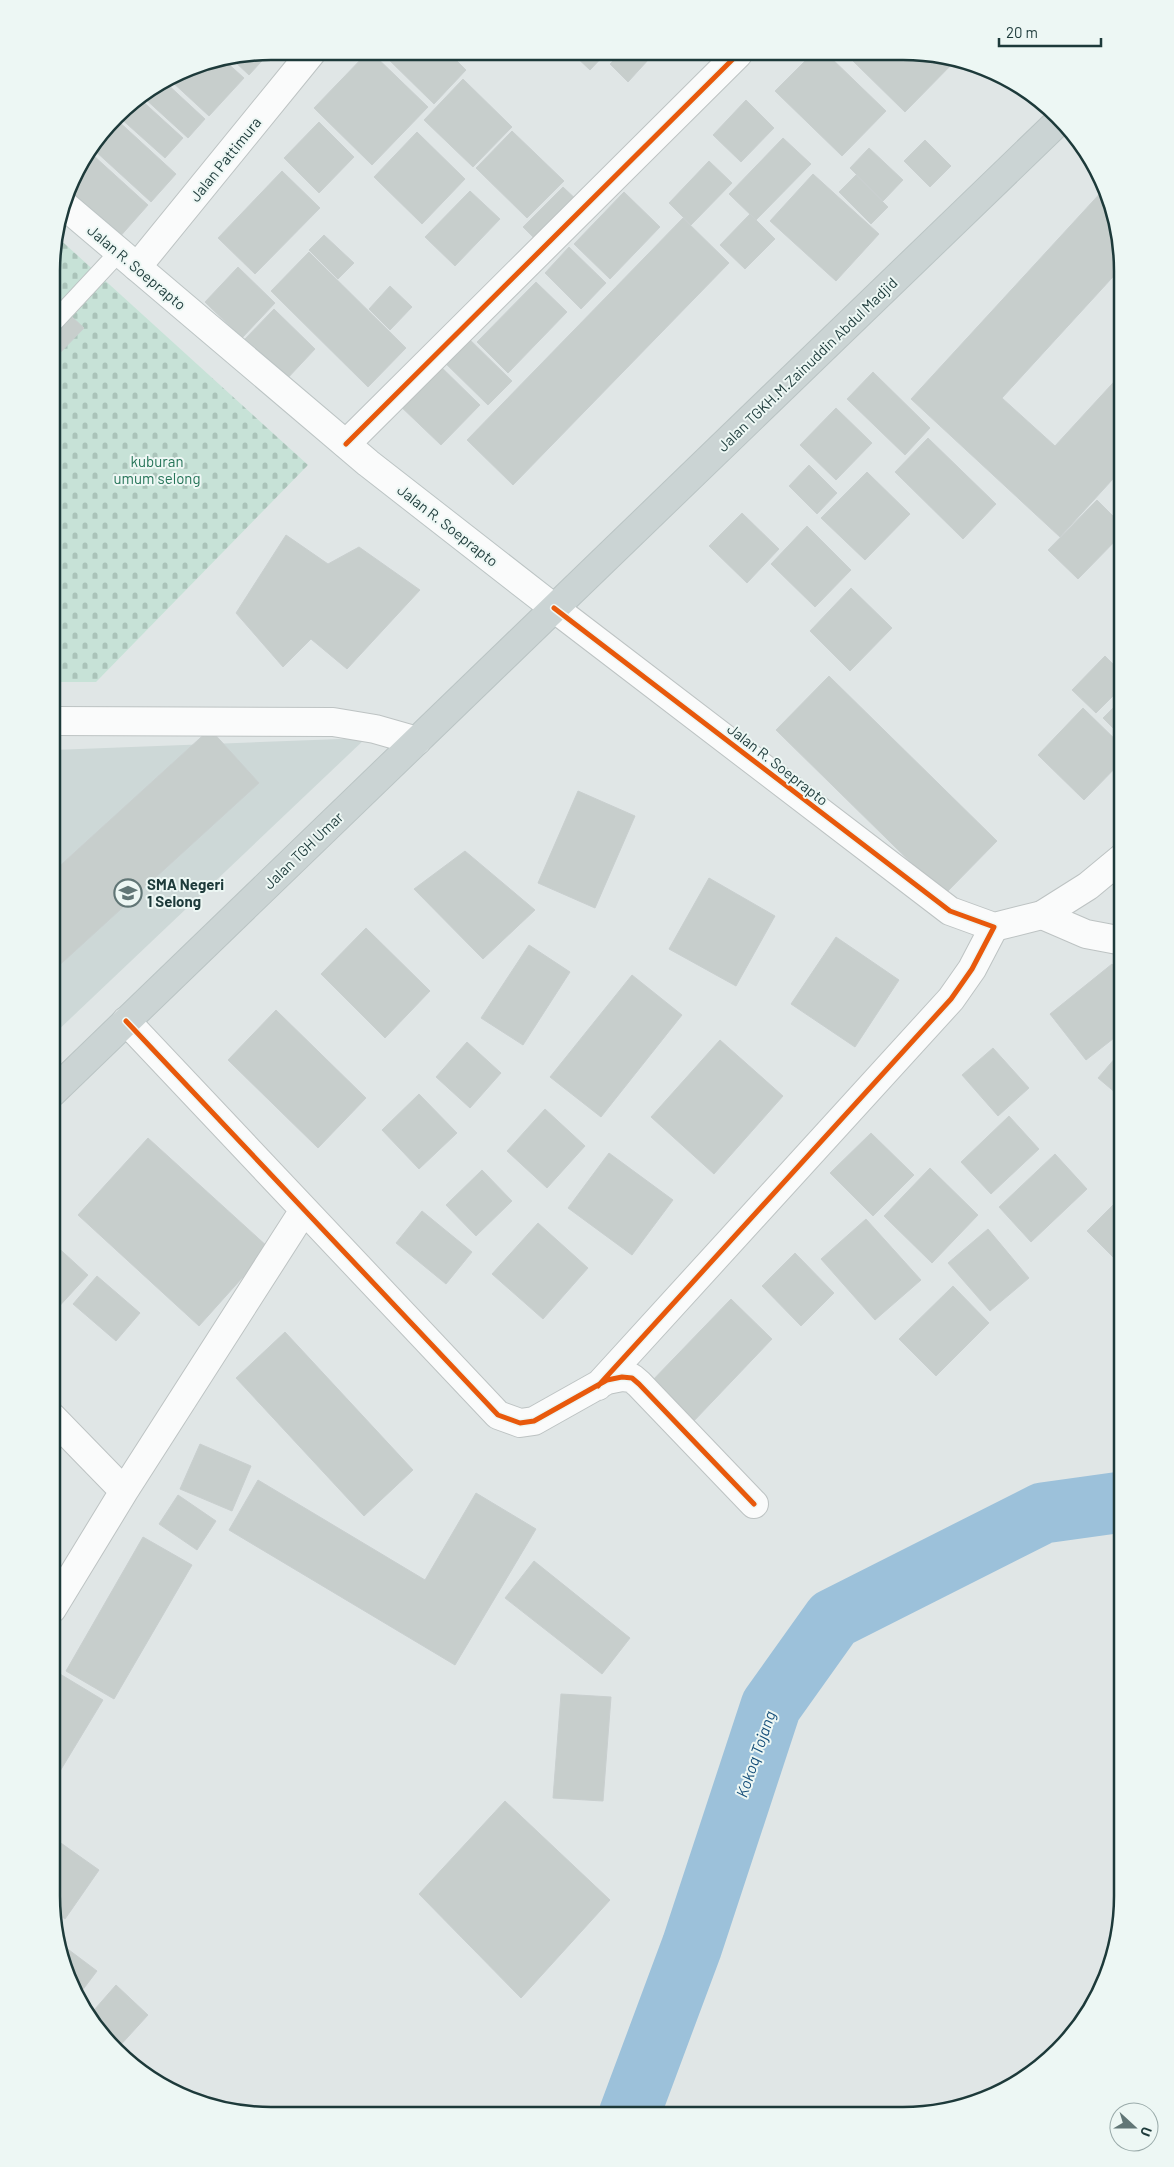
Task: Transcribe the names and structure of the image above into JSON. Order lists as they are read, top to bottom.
{
  "streets": {
    "main road": ["Jalan TGKH.M.Zainuddin Abdul Madjid", "Jalan TGH Umar"],
    "street": ["Jalan Pattimura", "Jalan R. Soeprapto"]
  },
  "crossings": [
    ["Jalan Pattimura", "Jalan R. Soeprapto"],
    ["Jalan R. Soeprapto", "Jalan TGKH.M.Zainuddin Abdul Madjid"],
    ["Jalan R. Soeprapto", "Jalan TGH Umar"],
    ["Jalan TGKH.M.Zainuddin Abdul Madjid", "Jalan TGH Umar"]
  ],
  "water": ["Kokoq Tojang"],
  "parks": ["kuburan umum selong"],
  "places": {
    "school or university": ["SMA Negeri 1 Selong"]
  },
  "scale_bar": "20 m",
  "north": "right"
}
